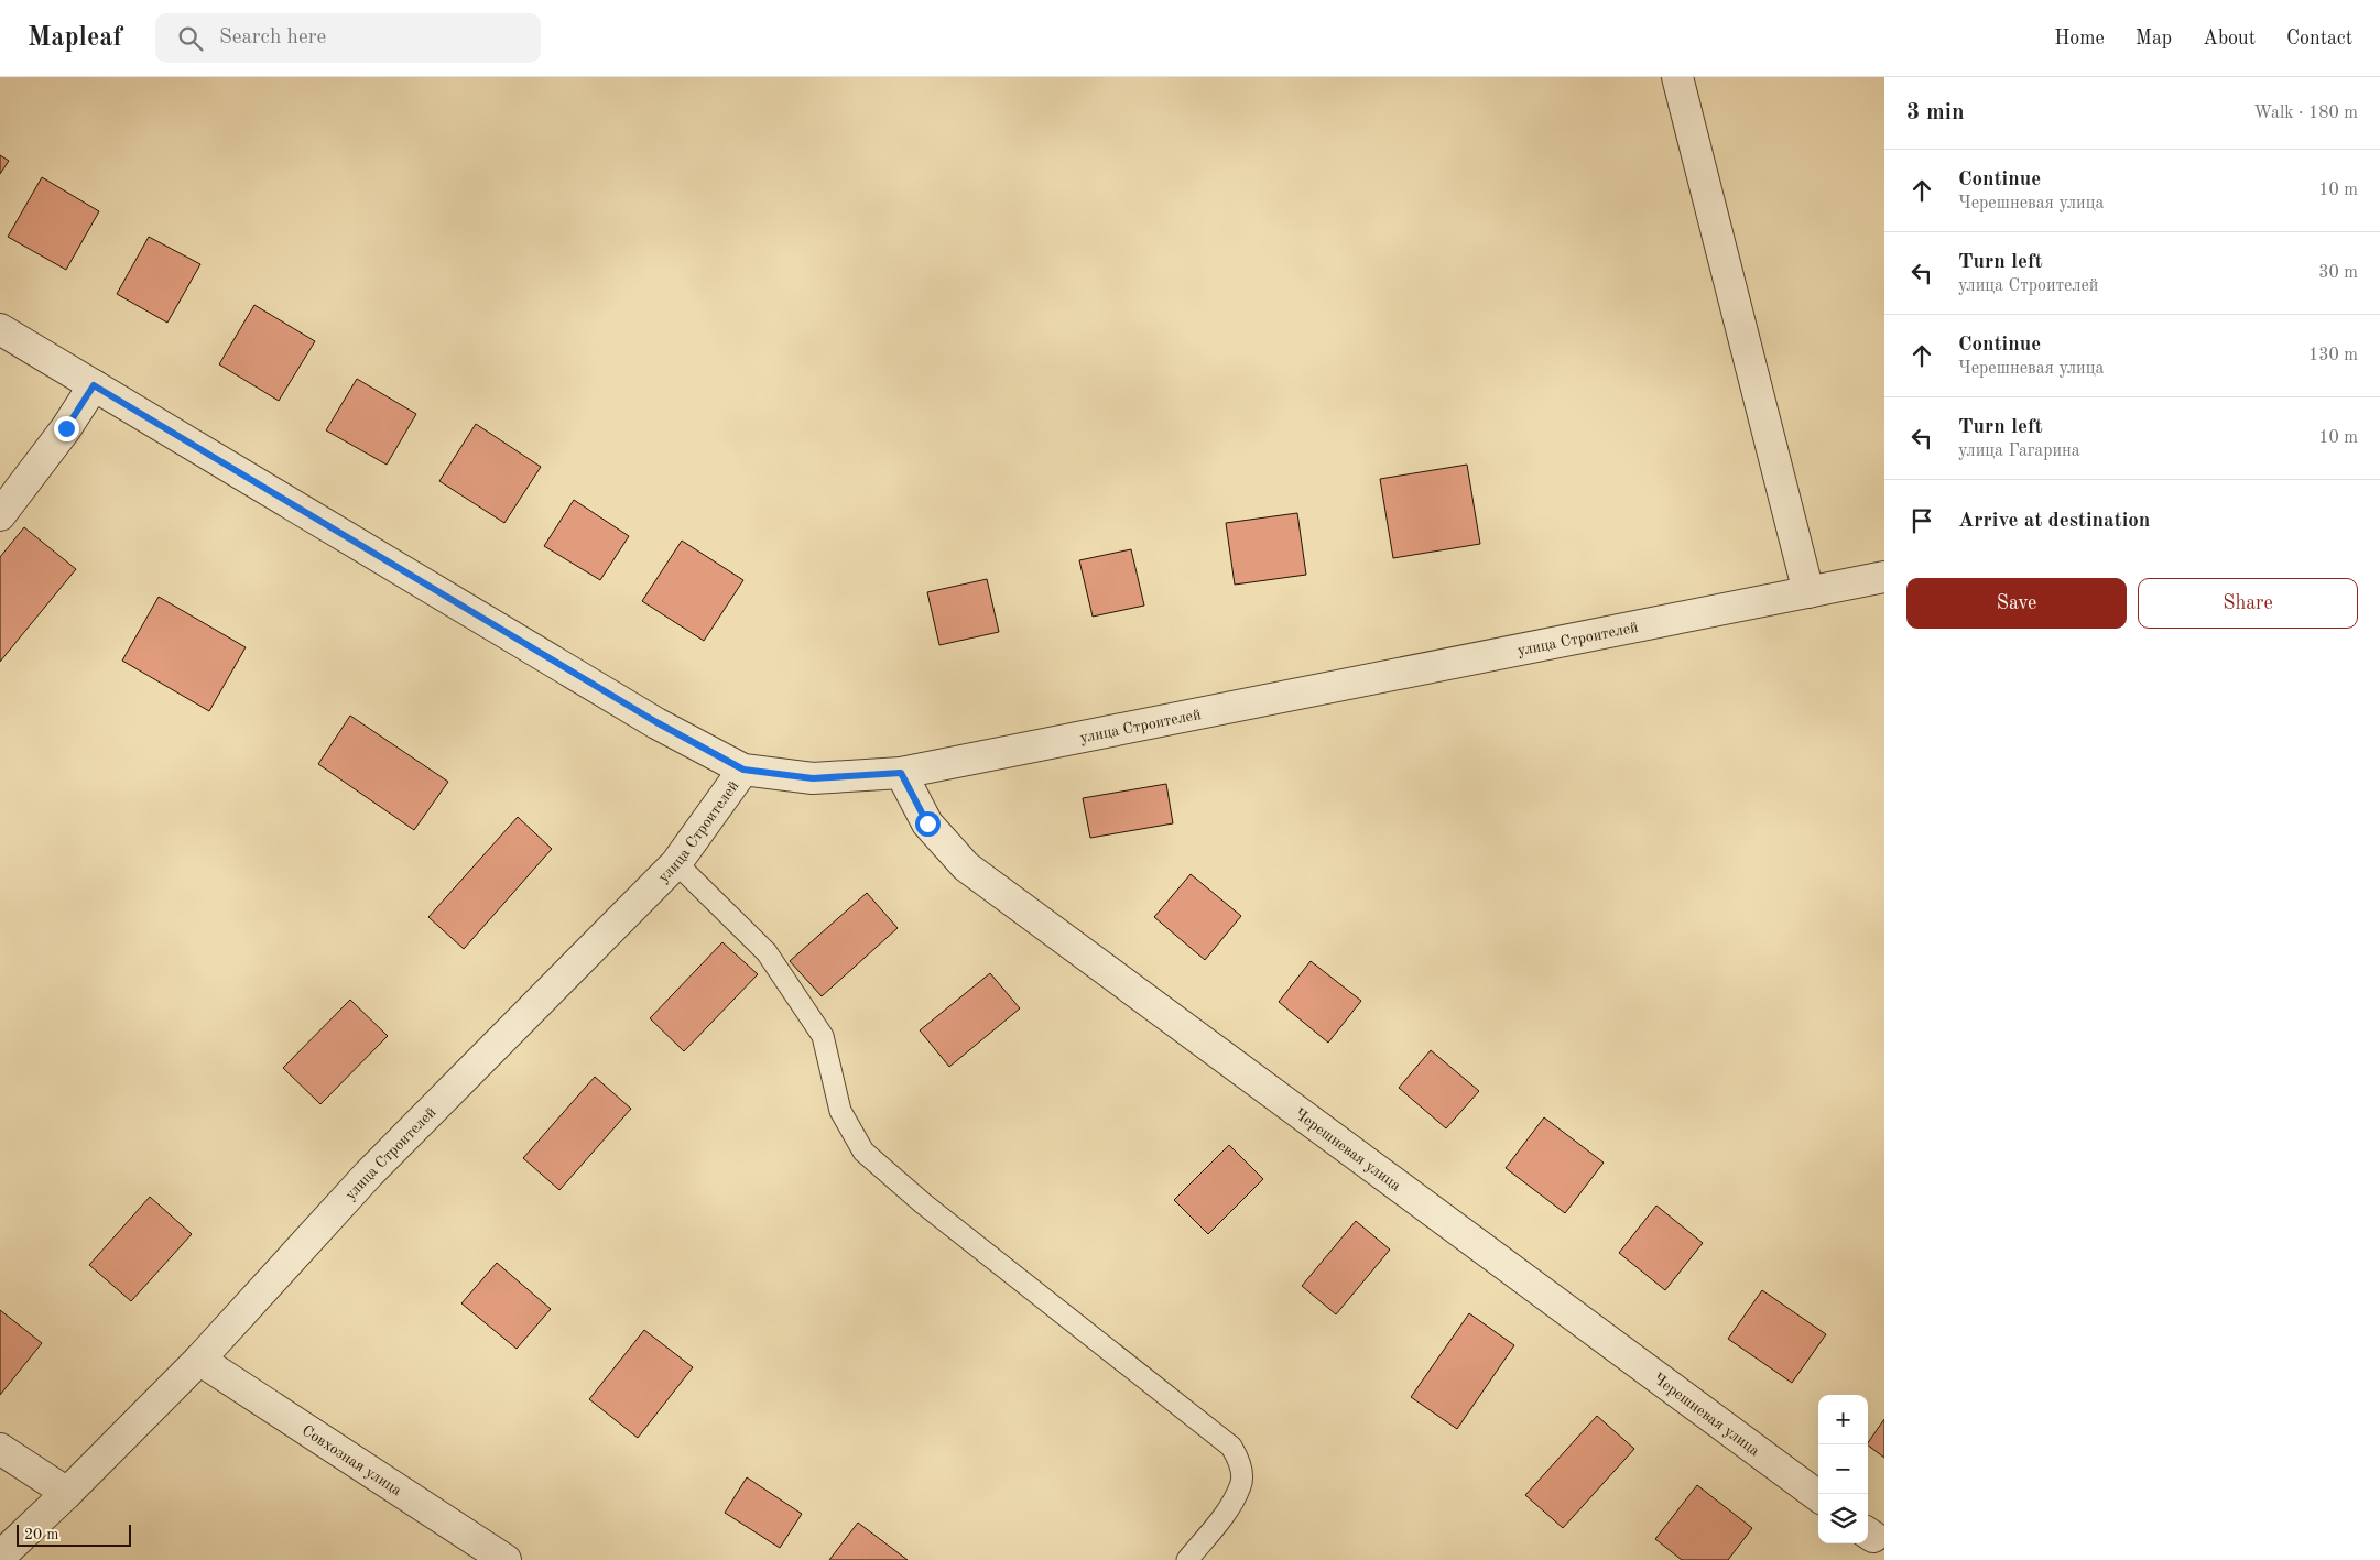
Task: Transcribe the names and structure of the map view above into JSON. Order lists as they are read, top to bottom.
{
  "streets": {
    "street": ["улица Строителей", "Черешневая улица", "Совхозная улица"]
  },
  "crossings": [
    ["улица Строителей", "Черешневая улица"],
    ["улица Строителей", "Совхозная улица"]
  ],
  "scale_bar": "20 m",
  "page": {
    "header": "Mapleaf",
    "search": "Search here",
    "nav": [
      "Home",
      "Map",
      "About",
      "Contact"
    ],
    "heading": ["3 min", "Walk · 180 m"],
    "list": [
      ["Continue", "Черешневая улица", "10 m"],
      ["Turn left", "улица Строителей", "30 m"],
      ["Continue", "Черешневая улица", "130 m"],
      ["Turn left", "улица Гагарина", "10 m"],
      "Arrive at destination"
    ],
    "buttons": ["Save", "Share"],
    "map_buttons": ["+", "−"],
    "scale": "20 m"
  }
}
